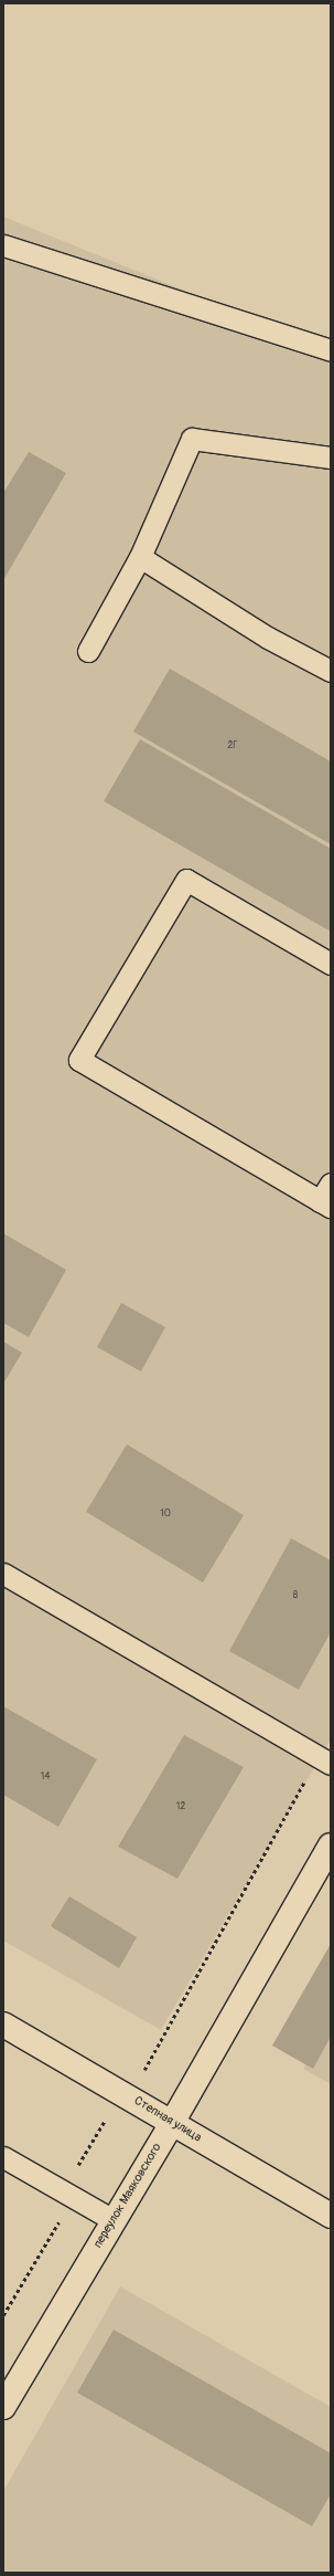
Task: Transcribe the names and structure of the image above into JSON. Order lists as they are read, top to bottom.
{
  "streets": {
    "street": ["Степная улица", "переулок Маяковского"]
  },
  "crossings": [
    ["Степная улица", "переулок Маяковского"]
  ],
  "house_numbers": [
    "2Г",
    "10",
    "8",
    "14",
    "12"
  ]
}
